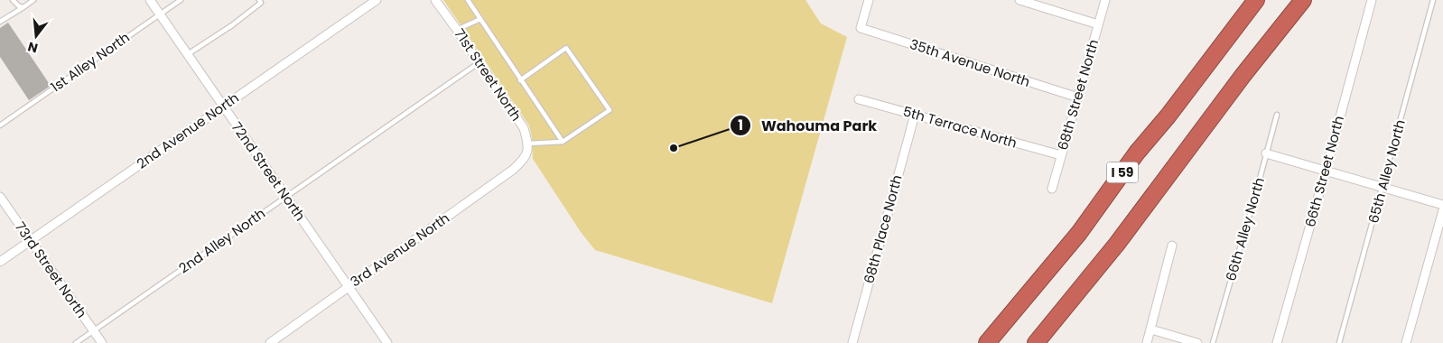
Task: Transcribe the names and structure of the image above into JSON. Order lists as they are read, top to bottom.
{
  "streets": {
    "highway": ["I 59"],
    "street": [
      "35th Avenue North",
      "71st Street North",
      "68th Street North",
      "5th Terrace North",
      "2nd Avenue North",
      "72nd Street North",
      "66th Street North",
      "68th Place North",
      "3rd Avenue North",
      "73rd Street North"
    ],
    "lane": [
      "1st Alley North",
      "65th Alley North",
      "66th Alley North",
      "2nd Alley North"
    ]
  },
  "crossings": [
    ["1st Alley North", "72nd Street North"],
    ["35th Avenue North", "68th Street North"],
    ["71st Street North", "2nd Alley North"],
    ["71st Street North", "3rd Avenue North"],
    ["68th Street North", "5th Terrace North"],
    ["5th Terrace North", "68th Place North"],
    ["2nd Avenue North", "72nd Street North"],
    ["2nd Avenue North", "73rd Street North"],
    ["72nd Street North", "2nd Alley North"],
    ["72nd Street North", "3rd Avenue North"],
    ["2nd Alley North", "73rd Street North"]
  ],
  "places": ["Wahouma Park"],
  "north": "bottom"
}
